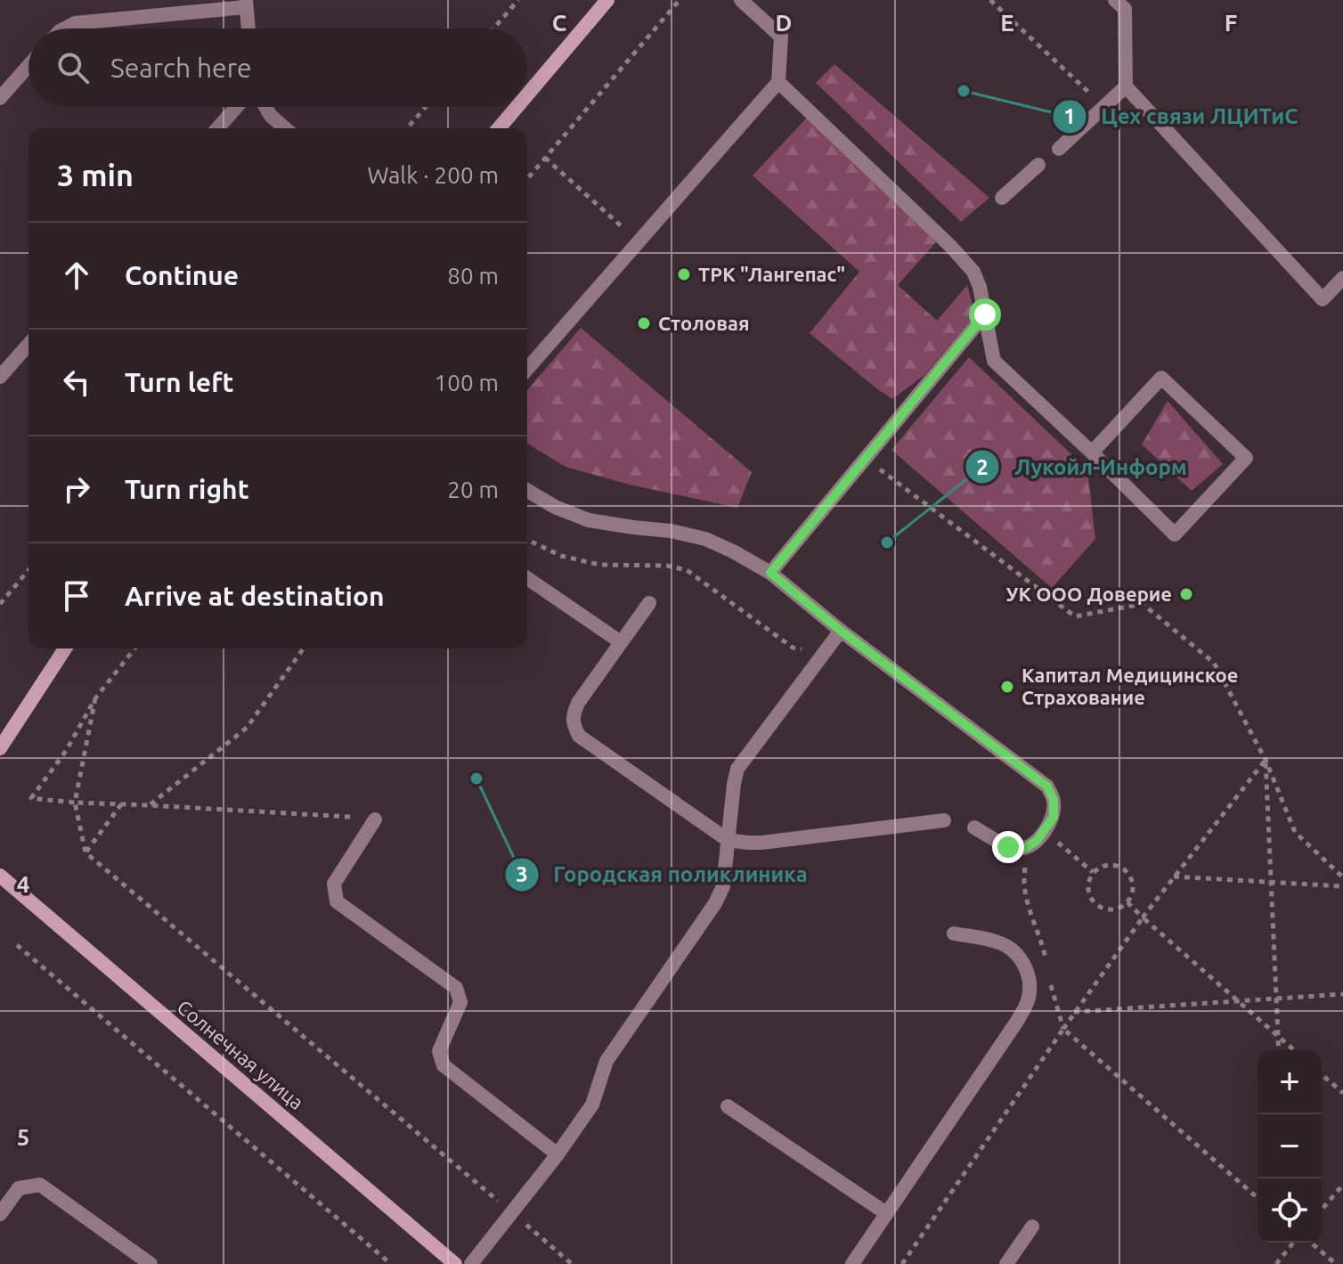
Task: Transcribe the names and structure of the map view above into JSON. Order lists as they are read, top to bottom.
{
  "streets": {
    "street": ["Солнечная улица"]
  },
  "places": [
    "Цех связи ЛЦИТиС",
    "ТРК \"Лангепас\"",
    "Столовая",
    "Лукойл-Информ",
    "УК ООО Доверие",
    "Капитал Медицинское Страхование",
    "Городская поликлиника"
  ],
  "page": {
    "search": "Search here",
    "heading": ["3 min", "Walk · 200 m"],
    "list": [
      ["Continue", "80 m"],
      ["Turn left", "100 m"],
      ["Turn right", "20 m"],
      "Arrive at destination"
    ],
    "map_buttons": ["+", "−"]
  },
  "grid": {
    "columns": [
      "C",
      "D",
      "E",
      "F"
    ],
    "rows": ["4", "5"]
  }
}
